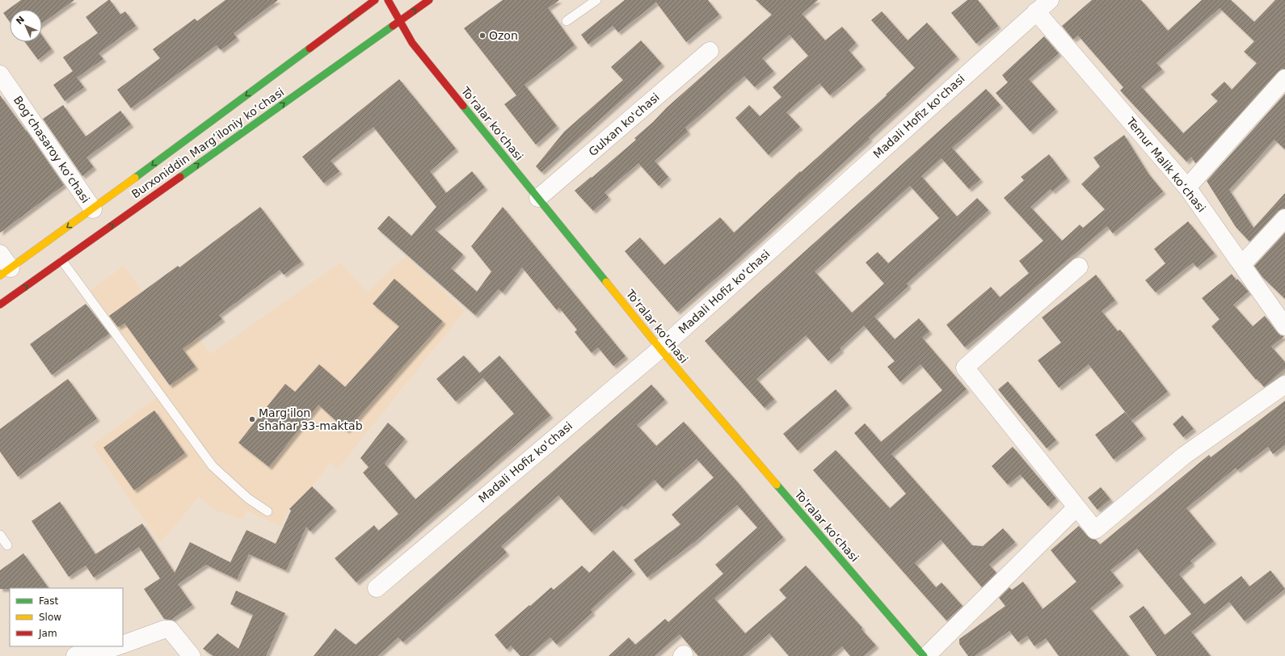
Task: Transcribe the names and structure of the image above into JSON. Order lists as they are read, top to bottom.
{
  "streets": {
    "main road": ["To'ralar ko'chasi", "Burxoniddin Marg’iloniy ko’chasi"],
    "street": [
      "Madali Hofiz ko'chasi",
      "Gulxan ko'chasi",
      "Bogʻchasaroy koʻchasi",
      "Temur Malik koʻchasi"
    ]
  },
  "crossings": [
    ["Madali Hofiz ko'chasi", "To'ralar ko'chasi"],
    ["Madali Hofiz ko'chasi", "Temur Malik koʻchasi"],
    ["To'ralar ko'chasi", "Gulxan ko'chasi"],
    ["To'ralar ko'chasi", "Burxoniddin Marg’iloniy ko’chasi"],
    ["Burxoniddin Marg’iloniy ko’chasi", "Bogʻchasaroy koʻchasi"]
  ],
  "places": ["Ozon", "Marg'ilon shahar 33-maktab"],
  "legend": ["Fast", "Slow", "Jam"],
  "north": "top left"
}
